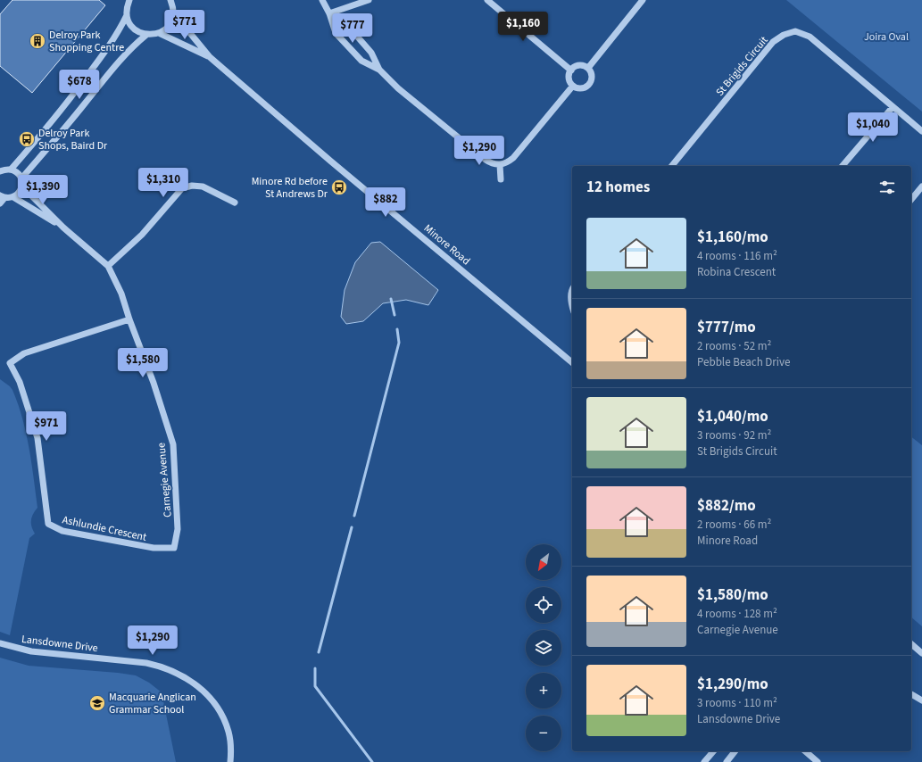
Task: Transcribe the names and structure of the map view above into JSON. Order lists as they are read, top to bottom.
{
  "streets": {
    "street": [
      "St Brigids Circuit",
      "Minore Road",
      "Carnegie Avenue",
      "Ashlundie Crescent",
      "Lansdowne Drive"
    ]
  },
  "crossings": [
    ["Carnegie Avenue", "Ashlundie Crescent"]
  ],
  "parks": ["Joira Oval"],
  "places": {
    "building": ["Delroy Park Shopping Centre"],
    "bus stop": ["Delroy Park Shops, Baird Dr", "Minore Rd before St Andrews Dr"],
    "school or university": ["Macquarie Anglican Grammar School"]
  },
  "north": "bottom left",
  "page": {
    "price": [
      "$771",
      "$1,160",
      "$777",
      "$678",
      "$1,040",
      "$1,290",
      "$1,310",
      "$1,390",
      "$882",
      "$1,580",
      "$971",
      "$1,290"
    ],
    "heading": "12 homes",
    "list": [
      {
        "name": "$1,160/mo",
        "note": "4 rooms · 116 m² · Robina Crescent"
      },
      {
        "name": "$777/mo",
        "note": "2 rooms · 52 m² · Pebble Beach Drive"
      },
      {
        "name": "$1,040/mo",
        "note": "3 rooms · 92 m² · St Brigids Circuit"
      },
      {
        "name": "$882/mo",
        "note": "2 rooms · 66 m² · Minore Road"
      },
      {
        "name": "$1,580/mo",
        "note": "4 rooms · 128 m² · Carnegie Avenue"
      },
      {
        "name": "$1,290/mo",
        "note": "3 rooms · 110 m² · Lansdowne Drive"
      }
    ],
    "map_buttons": ["+", "−"]
  }
}
